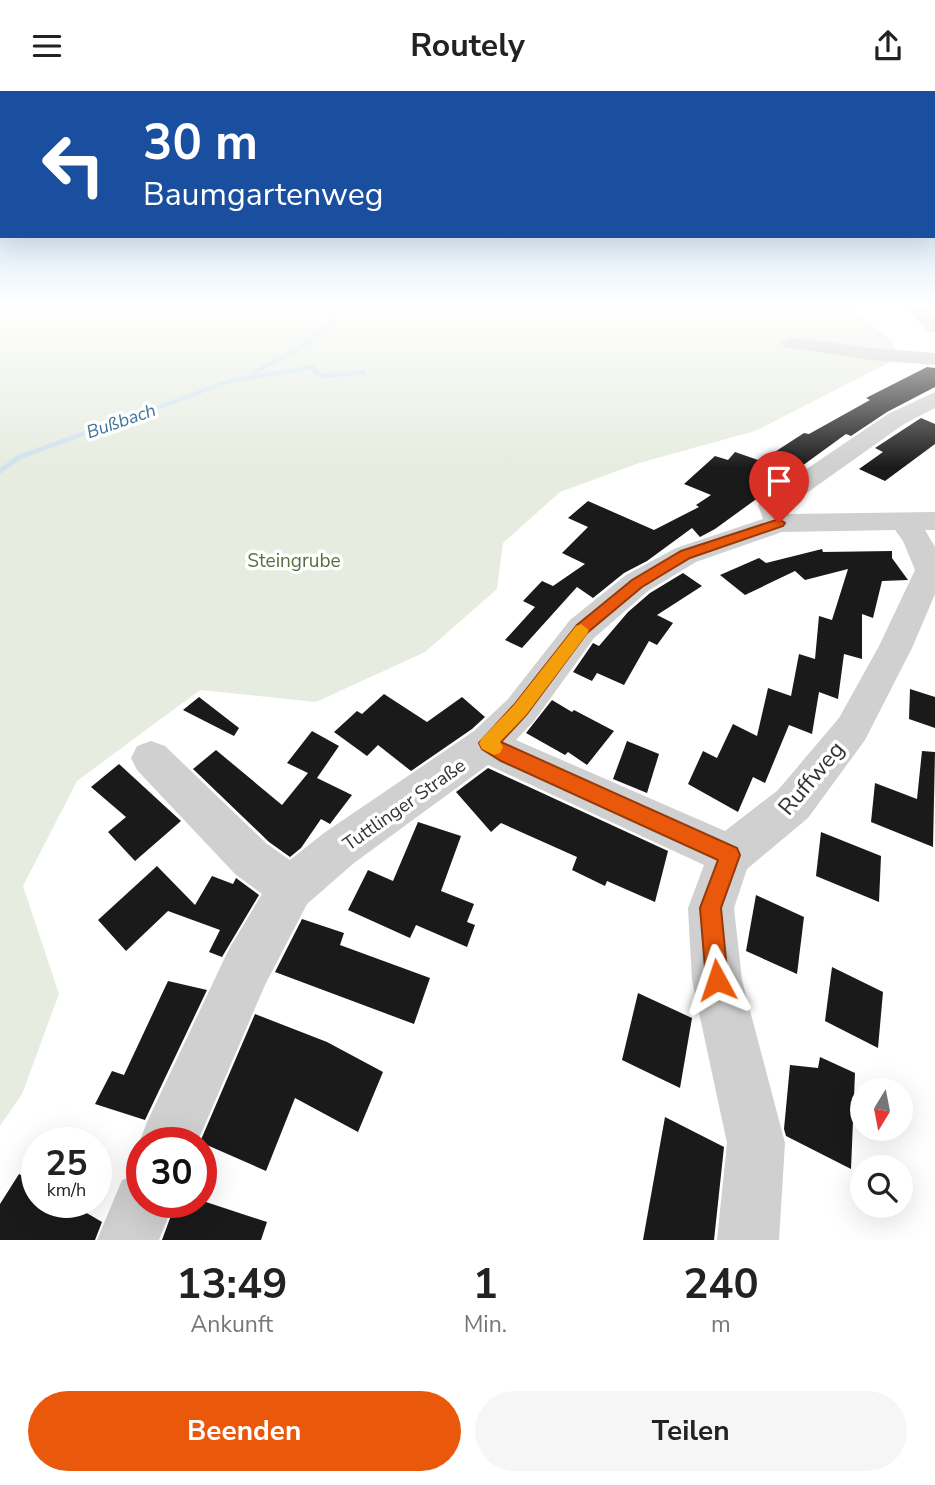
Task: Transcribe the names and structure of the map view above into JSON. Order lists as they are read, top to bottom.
{
  "streets": {
    "street": ["Ruffweg", "Tuttlinger Straße"]
  },
  "crossings": [
    ["Ruffweg", "Tuttlinger Straße"]
  ],
  "water": ["Bußbach"],
  "parks": ["Steingrube"],
  "north": "bottom",
  "page": {
    "header": "Routely",
    "turn": ["30 m", "Baumgartenweg"],
    "speed": "25 km/h",
    "limit": "30",
    "eta": [
      "13:49",
      "Ankunft",
      "1",
      "Min.",
      "240",
      "m"
    ],
    "buttons": ["Beenden", "Teilen"]
  }
}
